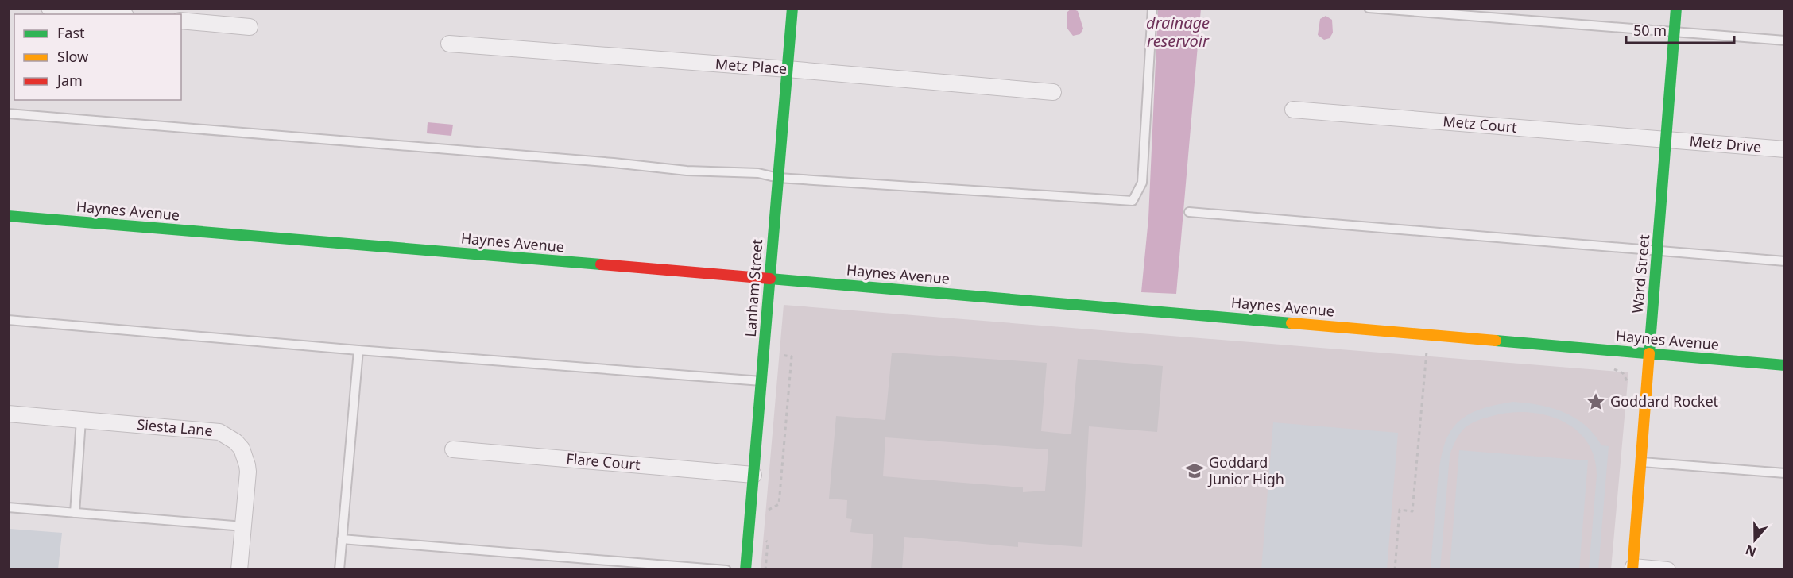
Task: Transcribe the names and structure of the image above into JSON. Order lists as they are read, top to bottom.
{
  "streets": {
    "street": [
      "Metz Place",
      "Metz Court",
      "Metz Drive",
      "Haynes Avenue",
      "Ward Street",
      "Lanham Street",
      "Siesta Lane",
      "Flare Court"
    ]
  },
  "crossings": [
    ["Metz Place", "Lanham Street"],
    ["Metz Court", "Metz Drive"],
    ["Metz Court", "Ward Street"],
    ["Metz Drive", "Ward Street"],
    ["Haynes Avenue", "Ward Street"],
    ["Haynes Avenue", "Lanham Street"],
    ["Lanham Street", "Flare Court"]
  ],
  "water": ["drainage reservoir"],
  "places": {
    "place": ["Goddard Rocket"],
    "school or university": ["Goddard Junior High"]
  },
  "legend": ["Fast", "Slow", "Jam"],
  "scale_bar": "50 m",
  "north": "bottom"
}
